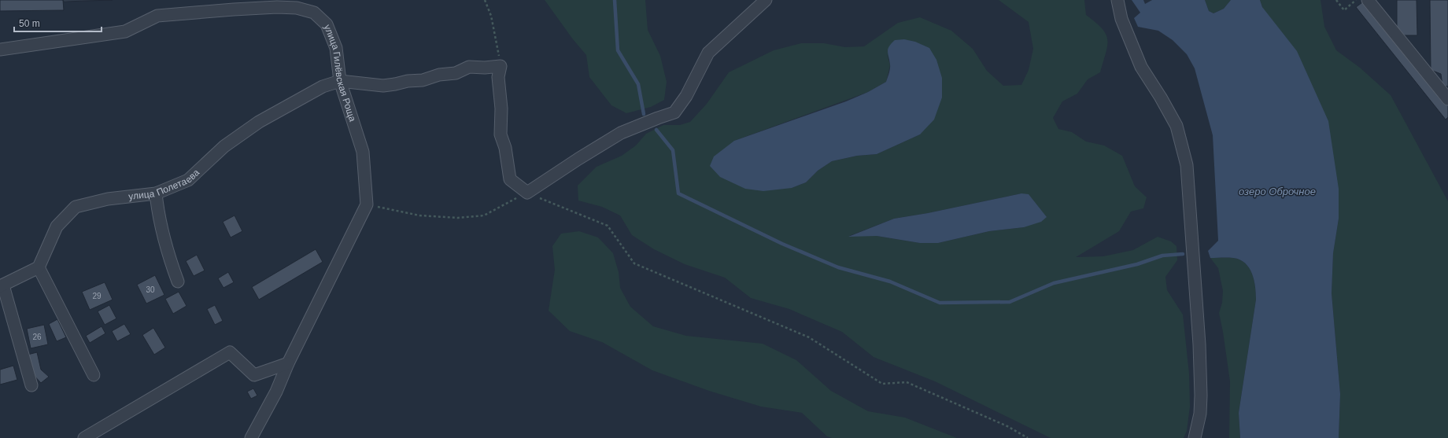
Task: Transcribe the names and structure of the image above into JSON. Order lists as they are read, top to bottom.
{
  "streets": {
    "street": ["улица Гилёвская Роща", "улица Полетаева"]
  },
  "crossings": [
    ["улица Гилёвская Роща", "улица Полетаева"]
  ],
  "water": ["озеро Оброчное"],
  "house_numbers": ["30", "29", "26"],
  "scale_bar": "50 m"
}
